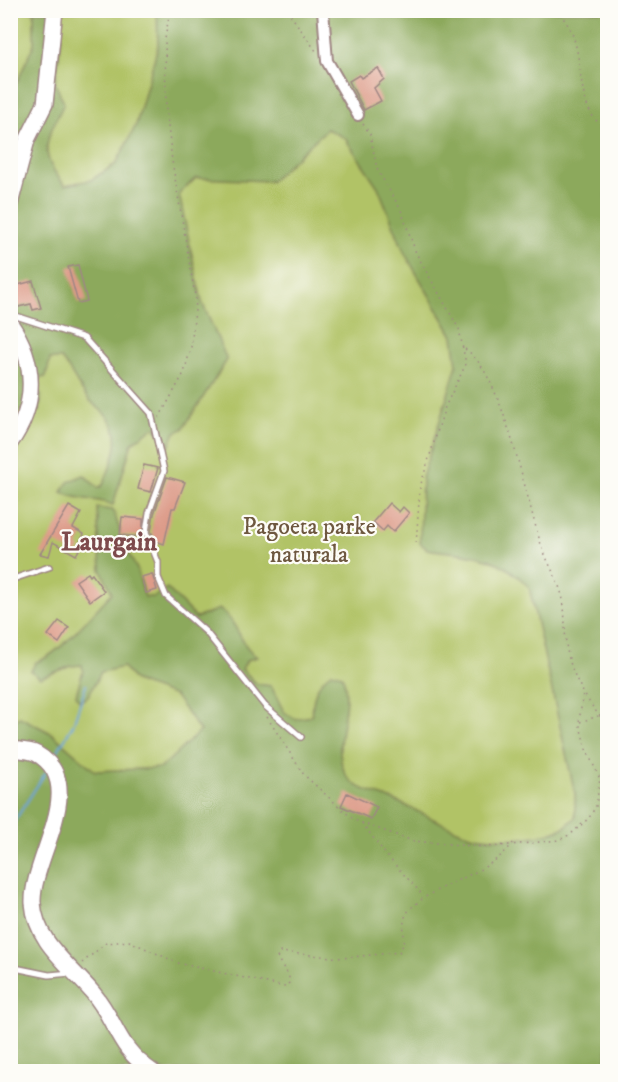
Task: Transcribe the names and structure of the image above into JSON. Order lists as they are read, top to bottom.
{
  "districts": ["Laurgain"],
  "parks": ["Pagoeta parke naturala"]
}
